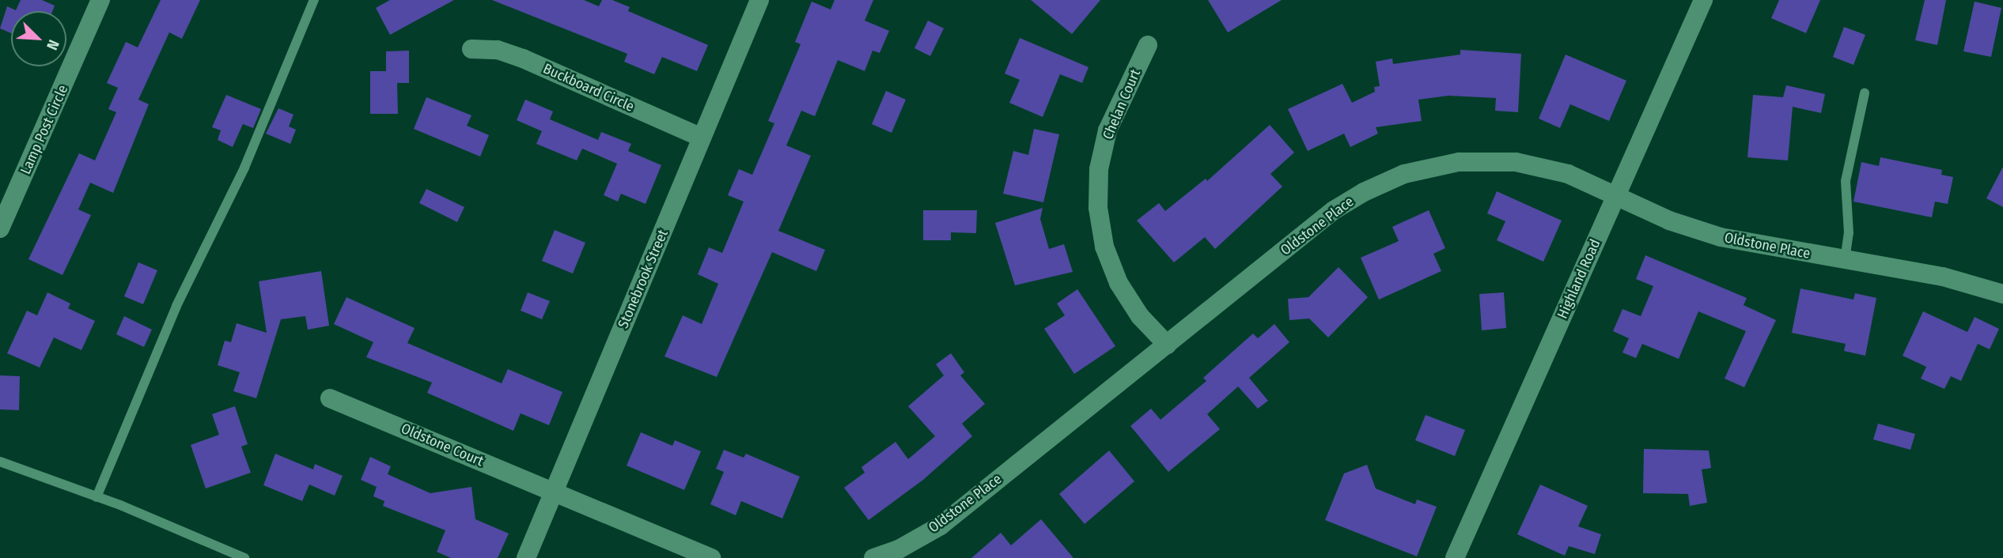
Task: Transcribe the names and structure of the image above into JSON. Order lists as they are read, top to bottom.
{
  "streets": {
    "street": [
      "Buckboard Circle",
      "Chelan Court",
      "Lamp Post Circle",
      "Oldstone Place",
      "Stonebrook Street",
      "Highland Road",
      "Oldstone Court"
    ]
  },
  "crossings": [
    ["Buckboard Circle", "Stonebrook Street"],
    ["Chelan Court", "Oldstone Place"],
    ["Oldstone Place", "Highland Road"],
    ["Stonebrook Street", "Oldstone Court"]
  ],
  "north": "bottom right"
}
